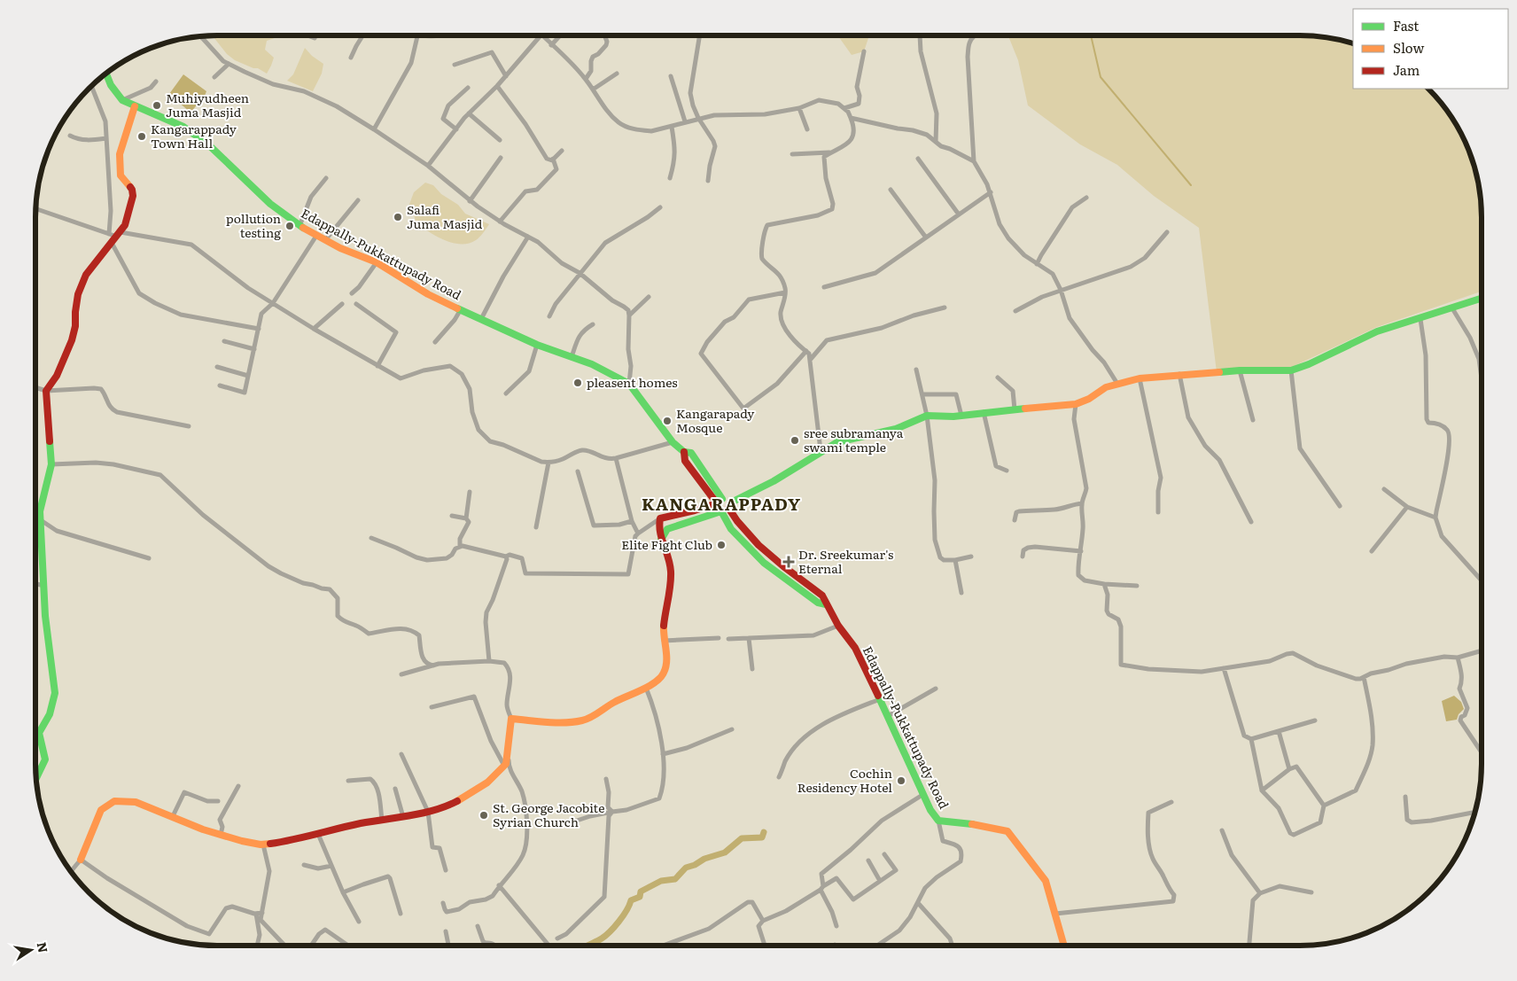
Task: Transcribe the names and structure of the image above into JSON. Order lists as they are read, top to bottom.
{
  "streets": {
    "street": ["Edappally-Pukkattupady Road"]
  },
  "districts": ["KANGARAPPADY"],
  "places": {
    "other": [
      "Muhiyudheen Juma Masjid",
      "Kangarappady Town Hall",
      "Salafi Juma Masjid",
      "pollution testing",
      "pleasent homes",
      "Kangarapady Mosque",
      "sree subramanya swami temple",
      "Elite Fight Club",
      "Cochin Residency Hotel",
      "St. George Jacobite Syrian Church"
    ],
    "health": ["Dr. Sreekumar's Eternal"]
  },
  "legend": ["Fast", "Slow", "Jam"],
  "north": "right"
}
